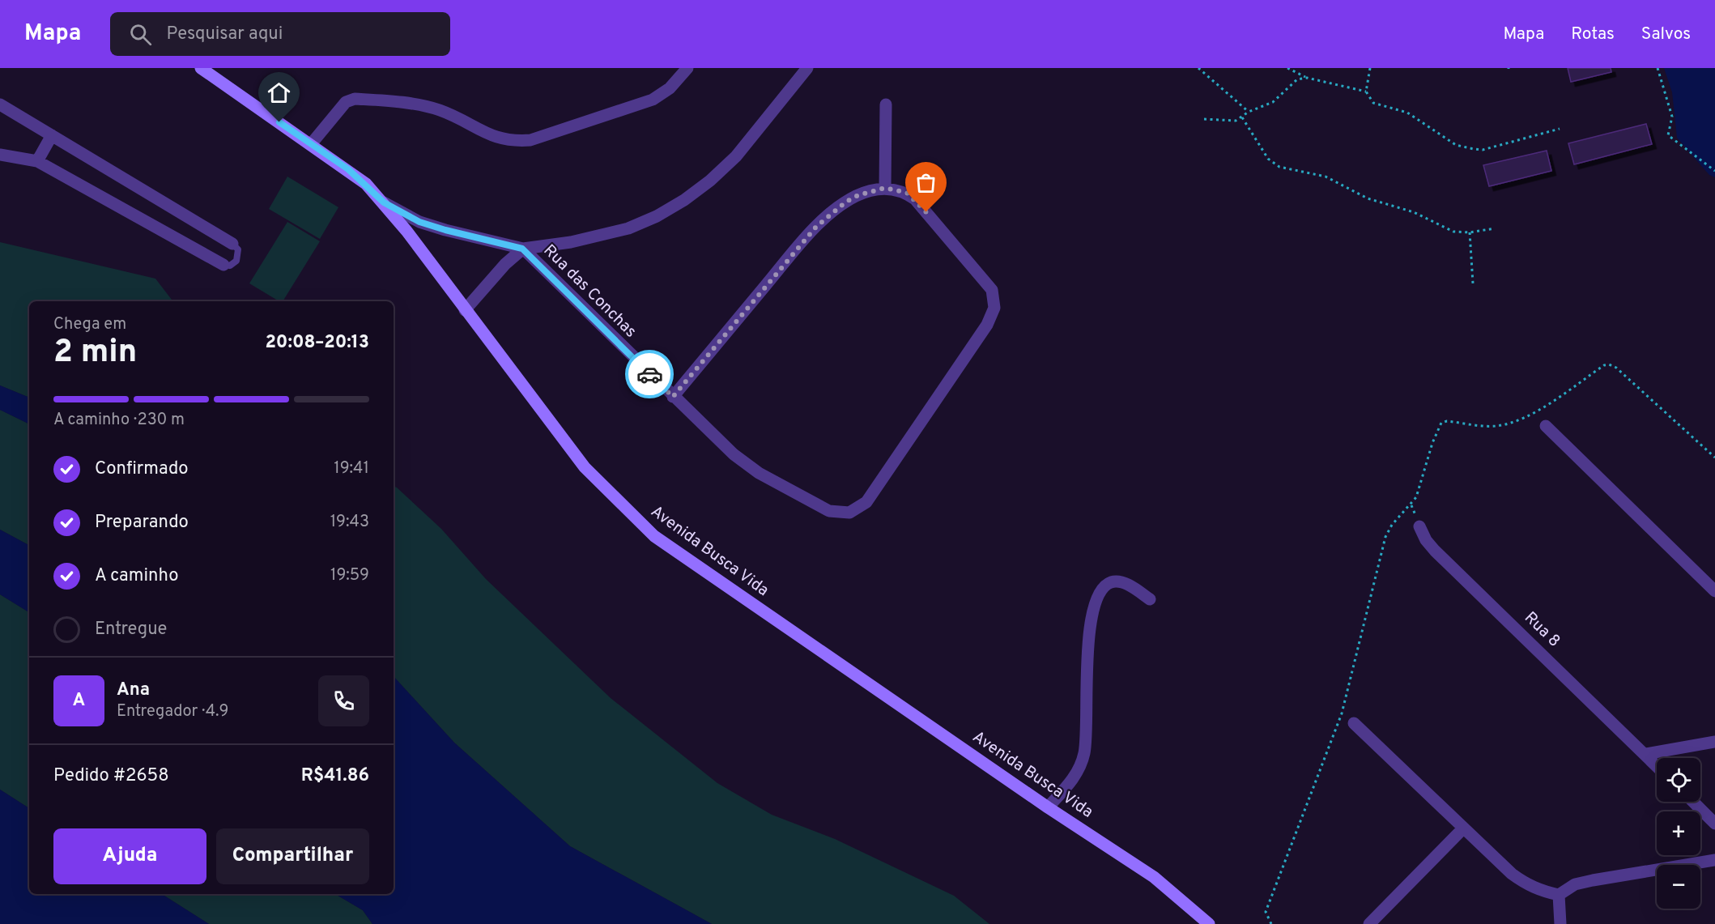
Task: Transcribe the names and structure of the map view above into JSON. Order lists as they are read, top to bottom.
{
  "streets": {
    "street": ["Rua das Conchas", "Avenida Busca Vida", "Rua 8"]
  },
  "page": {
    "header": "Mapa",
    "search": "Pesquisar aqui",
    "nav": ["Mapa", "Rotas", "Salvos"],
    "heading": ["2 min", "Chega em", "20:08–20:13"],
    "panel": [
      "Ana",
      "Entregador · 4.9",
      "Pedido #2658",
      "R$41.86"
    ],
    "bar": "A caminho · 230 m",
    "list": [
      ["Confirmado", "19:41"],
      ["Preparando", "19:43"],
      ["A caminho", "19:59"],
      "Entregue"
    ],
    "round": "A",
    "map_buttons": ["+", "−"],
    "buttons": ["Ajuda", "Compartilhar"]
  }
}
